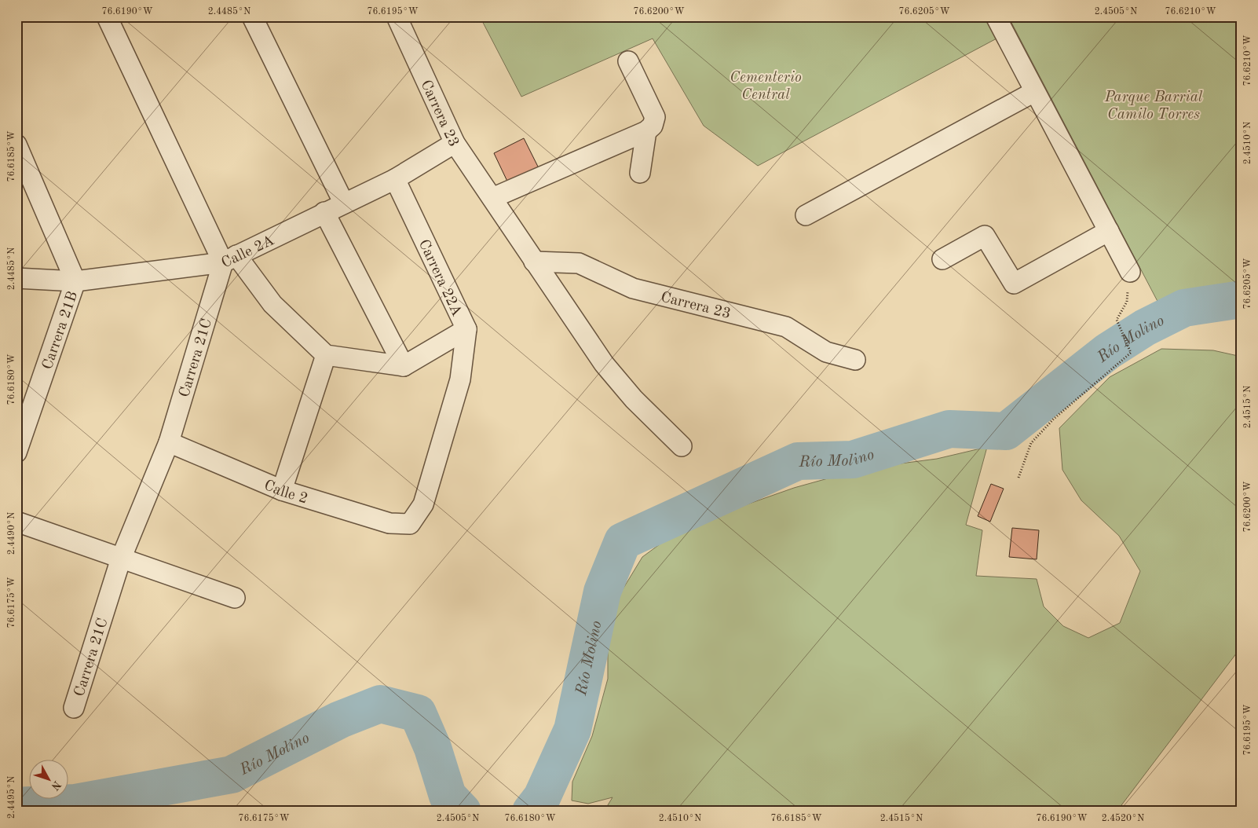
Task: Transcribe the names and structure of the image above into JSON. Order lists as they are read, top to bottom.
{
  "streets": {
    "street": [
      "Carrera 23",
      "Calle 2A",
      "Carrera 22A",
      "Carrera 21B",
      "Carrera 21C",
      "Calle 2"
    ]
  },
  "crossings": [
    ["Carrera 23", "Calle 2A"],
    ["Calle 2A", "Carrera 22A"],
    ["Calle 2A", "Carrera 21B"],
    ["Calle 2A", "Carrera 21C"],
    ["Carrera 22A", "Calle 2"],
    ["Carrera 21C", "Calle 2"]
  ],
  "water": ["Río Molino"],
  "parks": ["Cementerio Central", "Parque Barrial Camilo Torres"],
  "north": "bottom right",
  "coordinates": [
    "76.6190°W",
    "2.4485°N",
    "76.6195°W",
    "76.6200°W",
    "76.6205°W",
    "2.4505°N",
    "76.6210°W",
    "2.4510°N",
    "76.6185°W",
    "76.6180°W",
    "2.4515°N",
    "2.4490°N",
    "76.6175°W",
    "2.4495°N",
    "2.4520°N"
  ]
}
